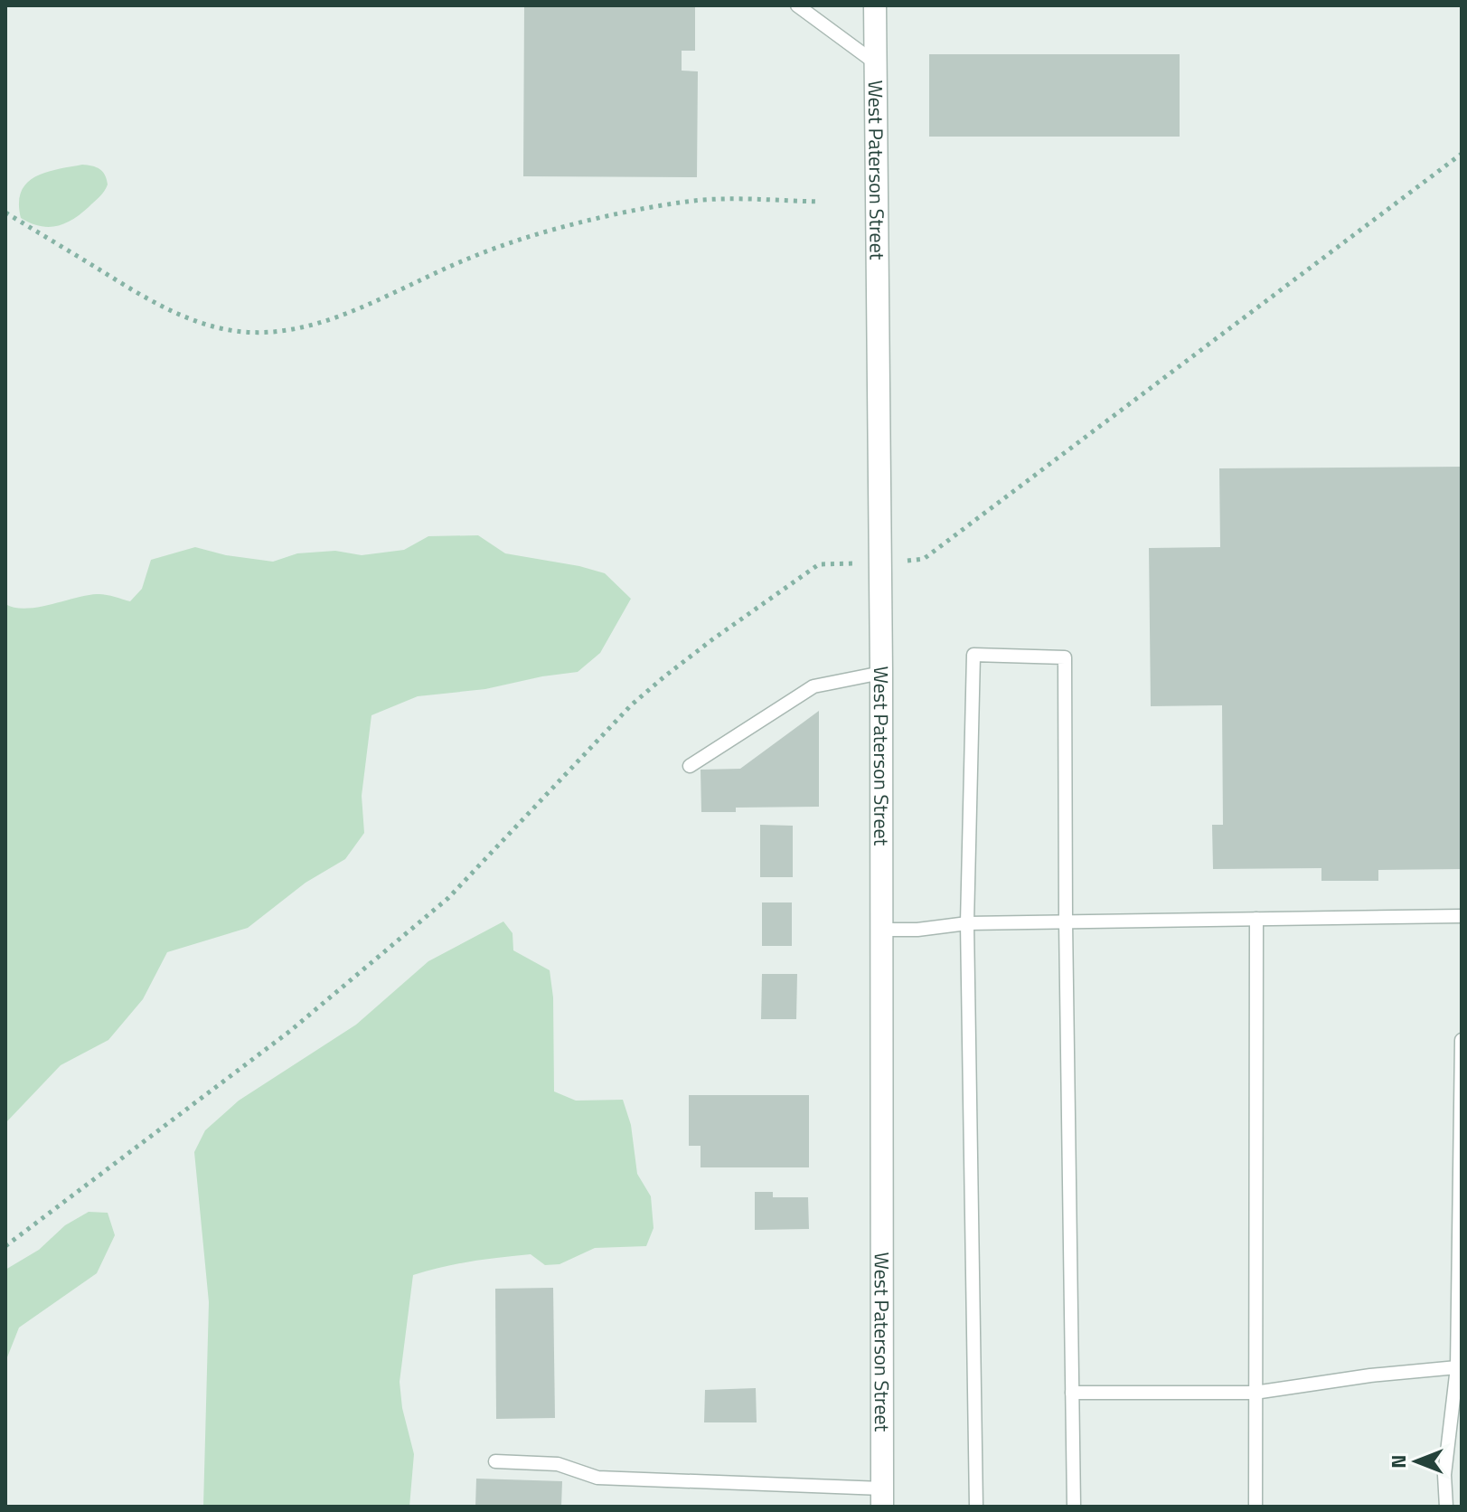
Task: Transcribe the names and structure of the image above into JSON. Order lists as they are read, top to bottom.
{
  "streets": {
    "street": ["West Paterson Street"]
  },
  "north": "left"
}
